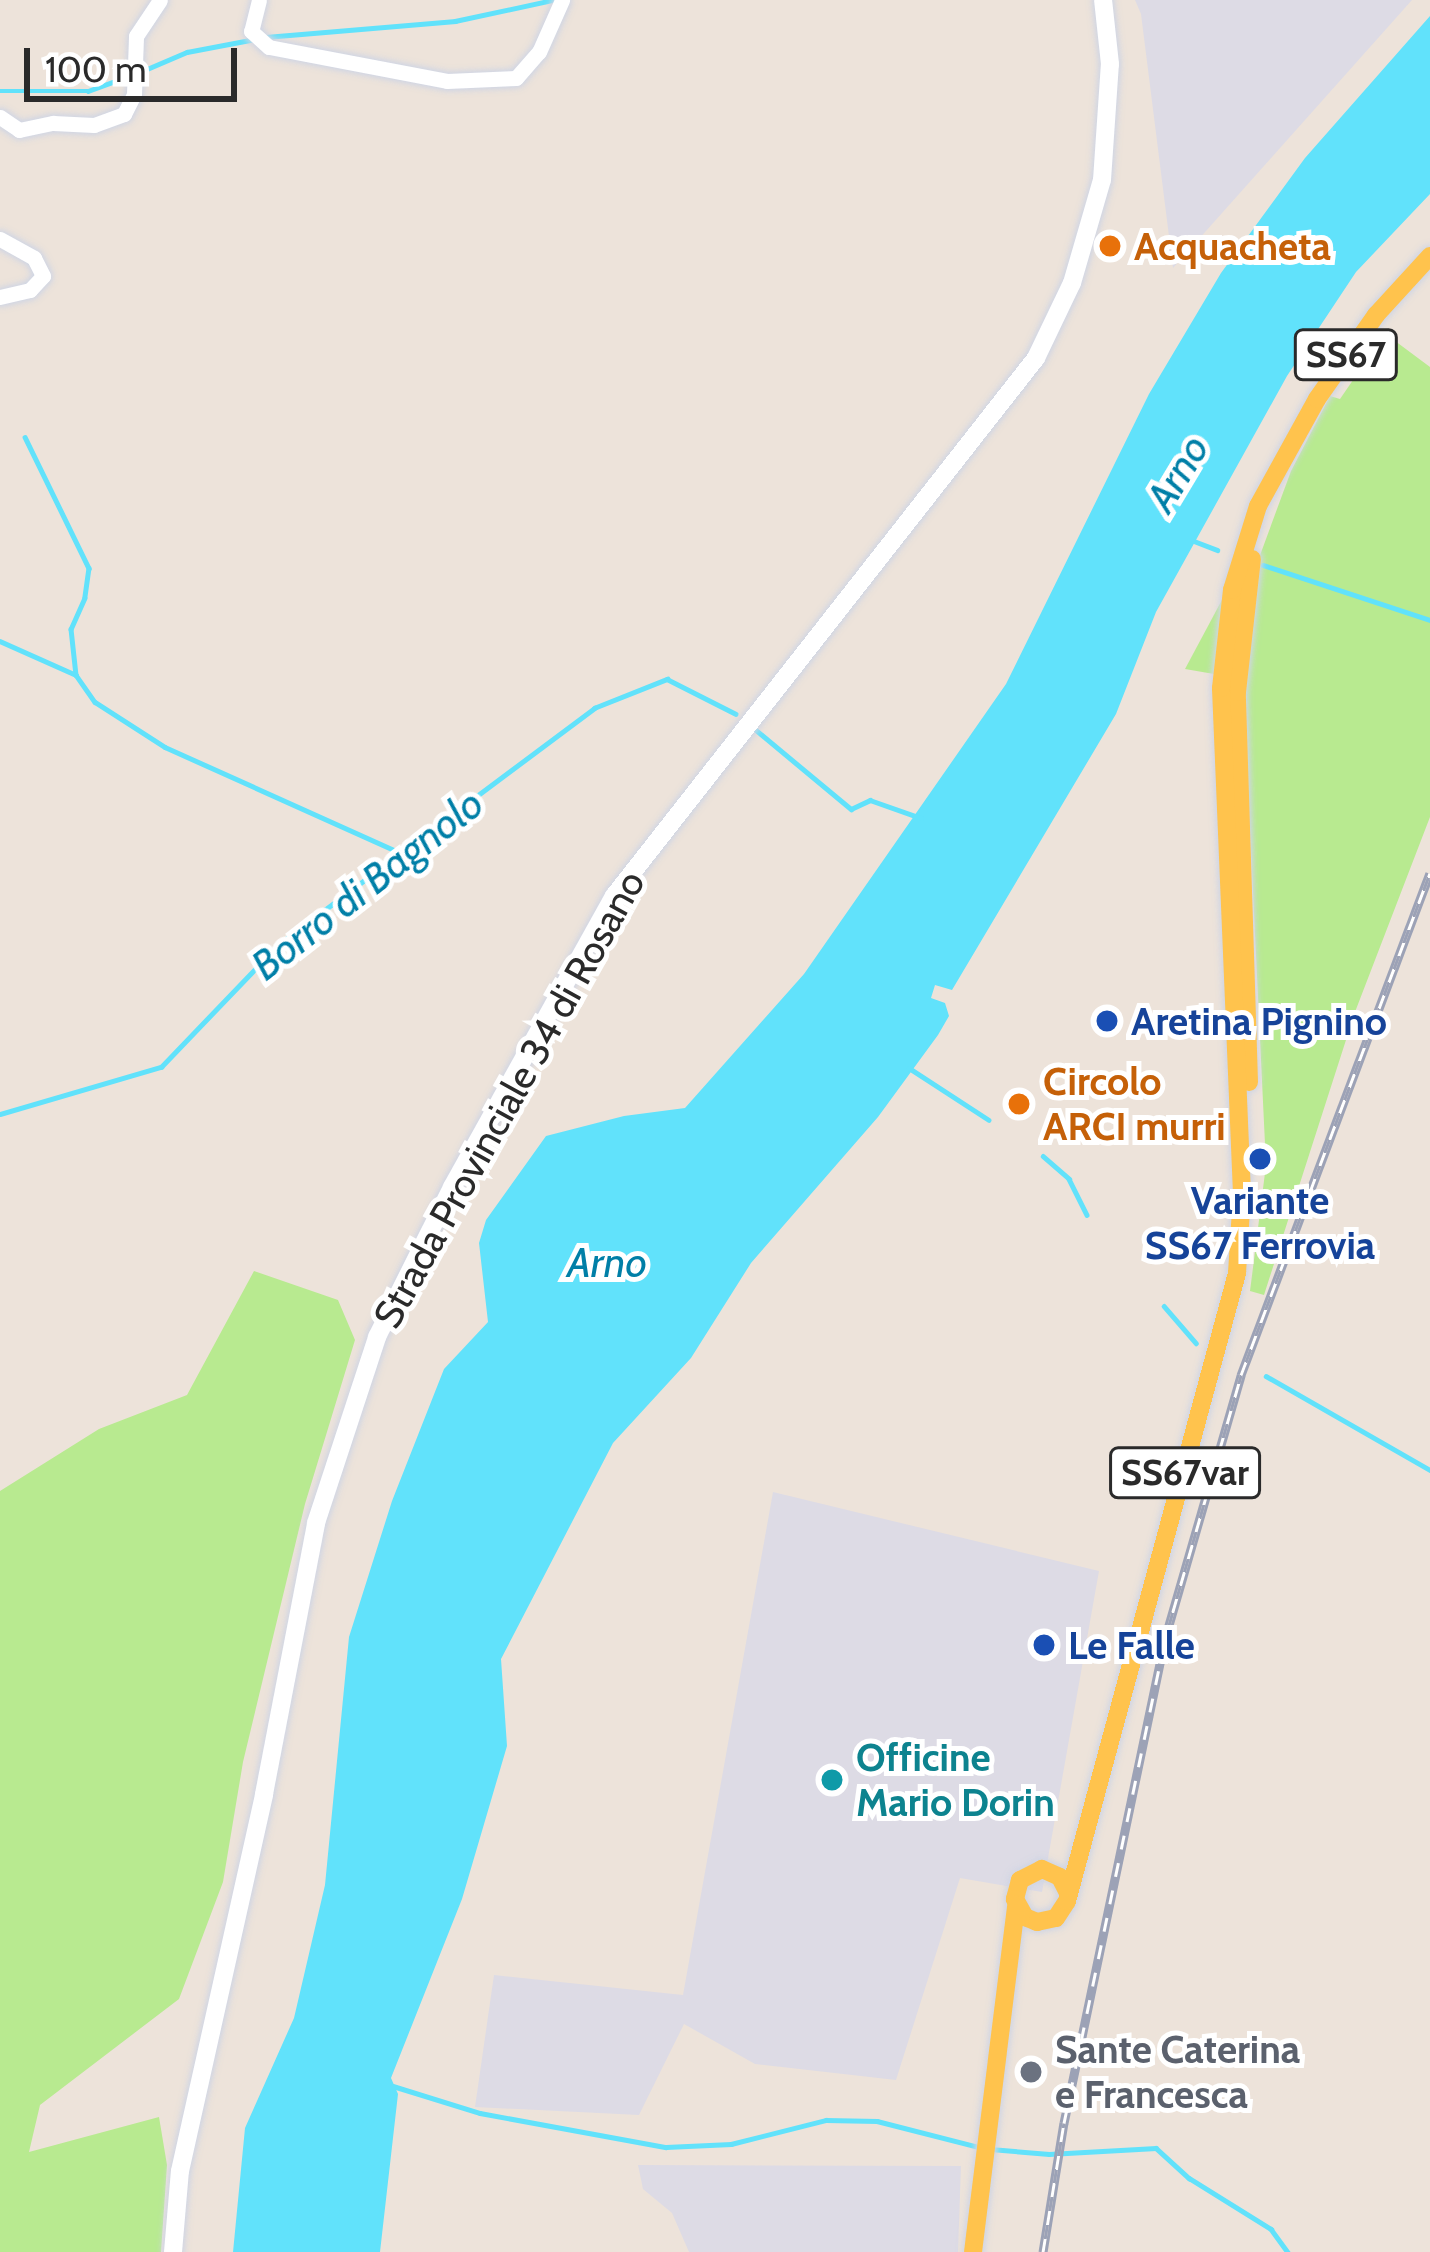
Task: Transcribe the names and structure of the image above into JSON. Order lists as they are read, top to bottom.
{
  "streets": {
    "main road": ["SS67", "Strada Provinciale 34 di Rosano", "SS67var"]
  },
  "crossings": [
    ["SS67", "SS67var"]
  ],
  "water": ["Arno", "Borro di Bagnolo"],
  "places": [
    "Acquacheta",
    "Aretina Pignino",
    "Circolo ARCI murri",
    "Variante SS67 Ferrovia",
    "Le Falle",
    "Officine Mario Dorin",
    "Sante Caterina e Francesca"
  ],
  "scale_bar": "100 m"
}
